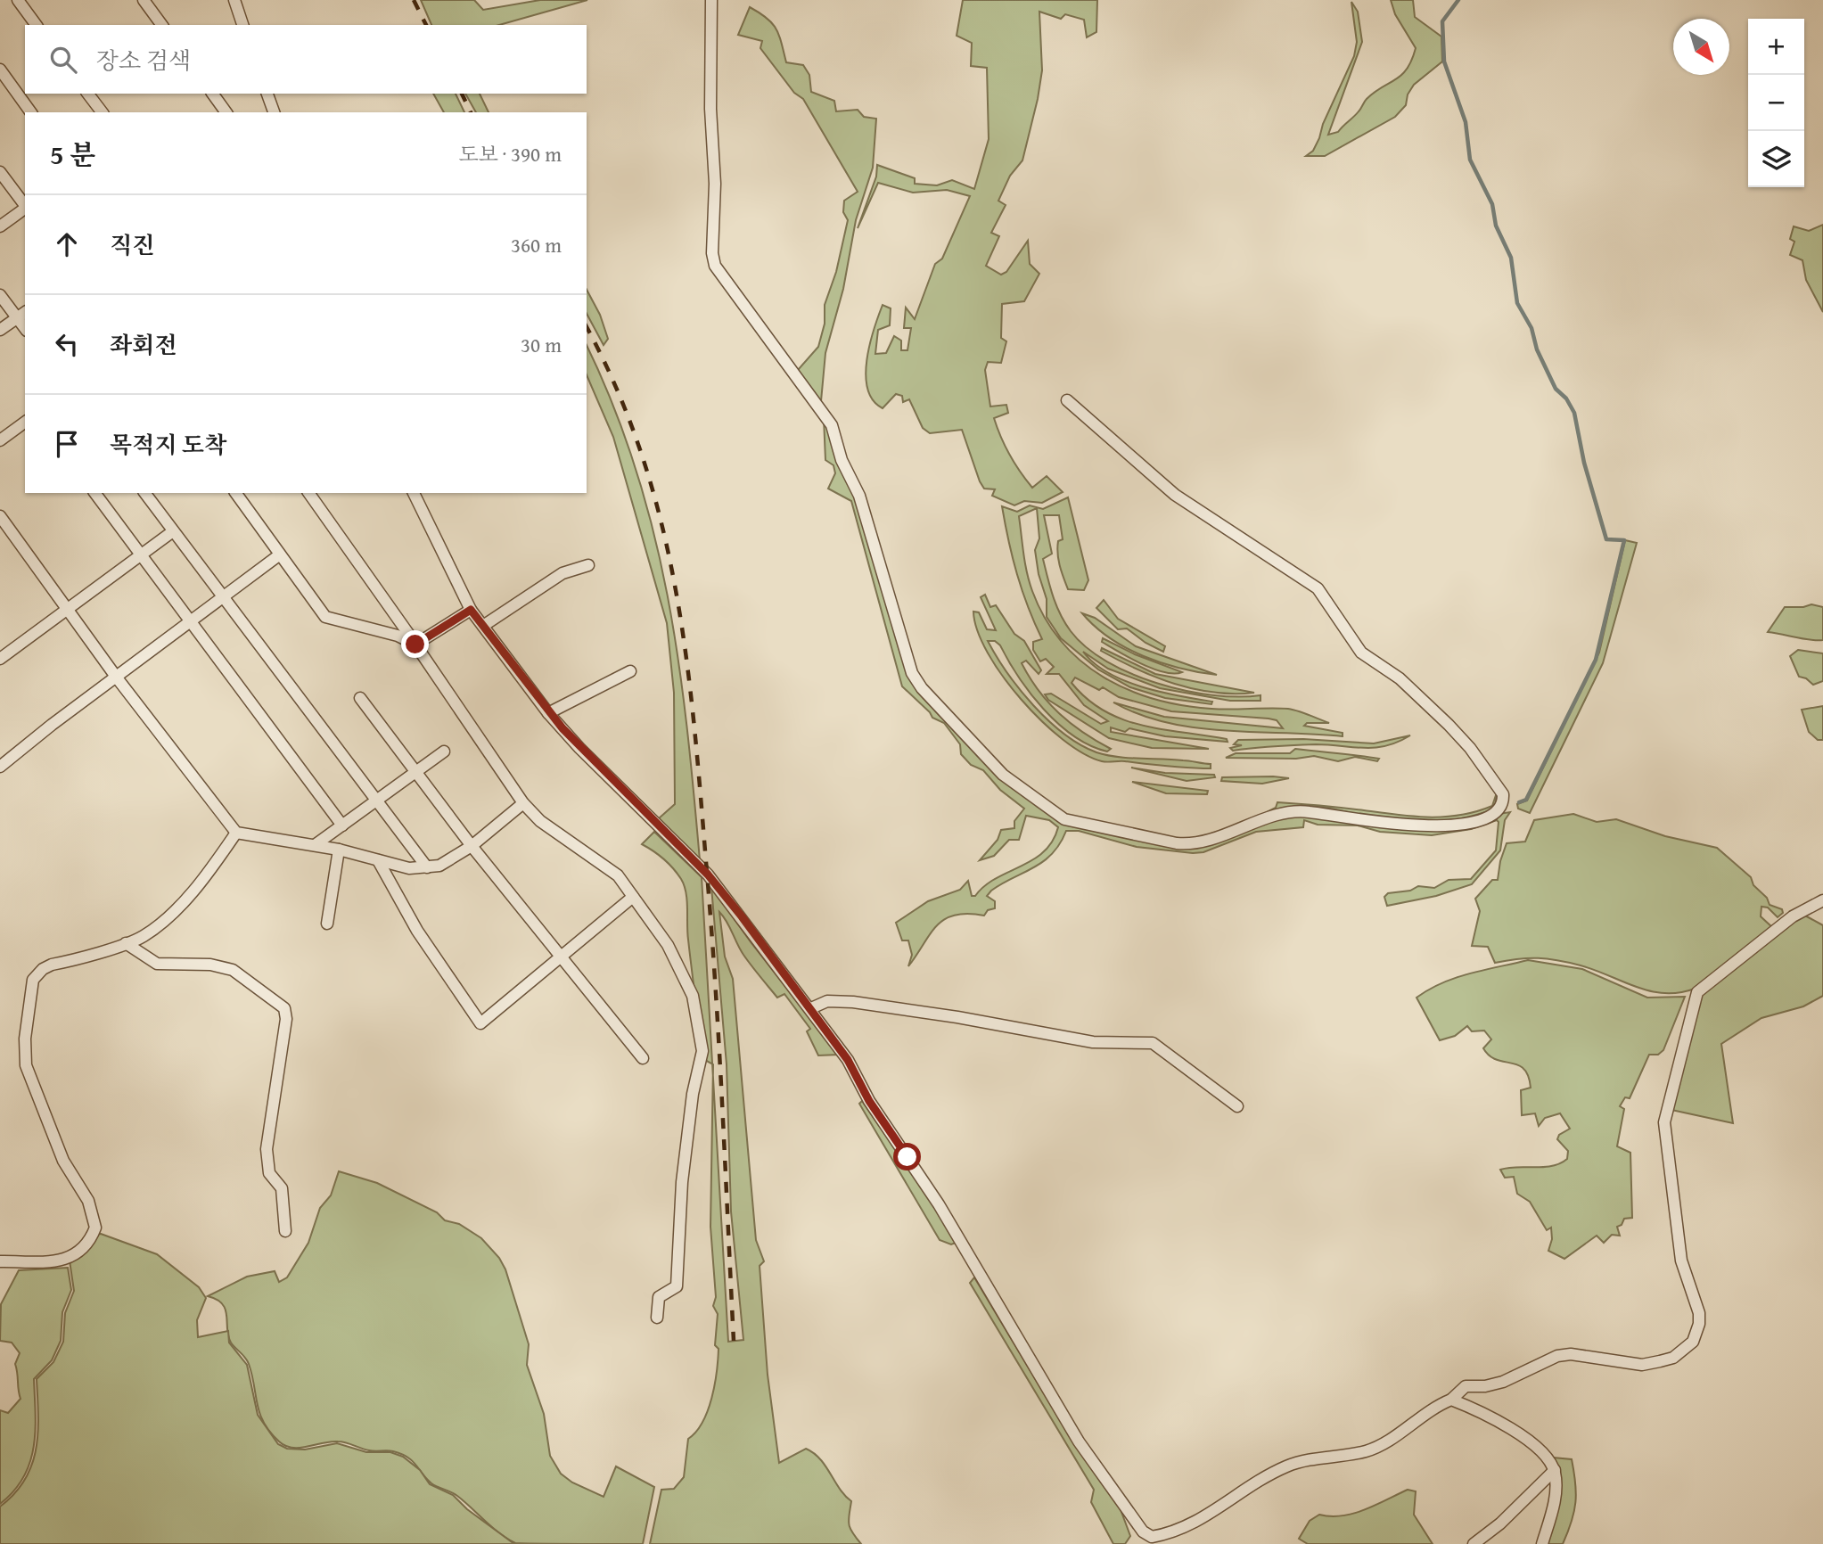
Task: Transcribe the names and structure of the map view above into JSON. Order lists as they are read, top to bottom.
{
  "north": "bottom right",
  "page": {
    "map_buttons": ["+", "−"],
    "search": "장소 검색",
    "heading": ["5 분", "도보 · 390 m"],
    "list": [
      ["직진", "360 m"],
      ["좌회전", "30 m"],
      "목적지 도착"
    ]
  }
}
